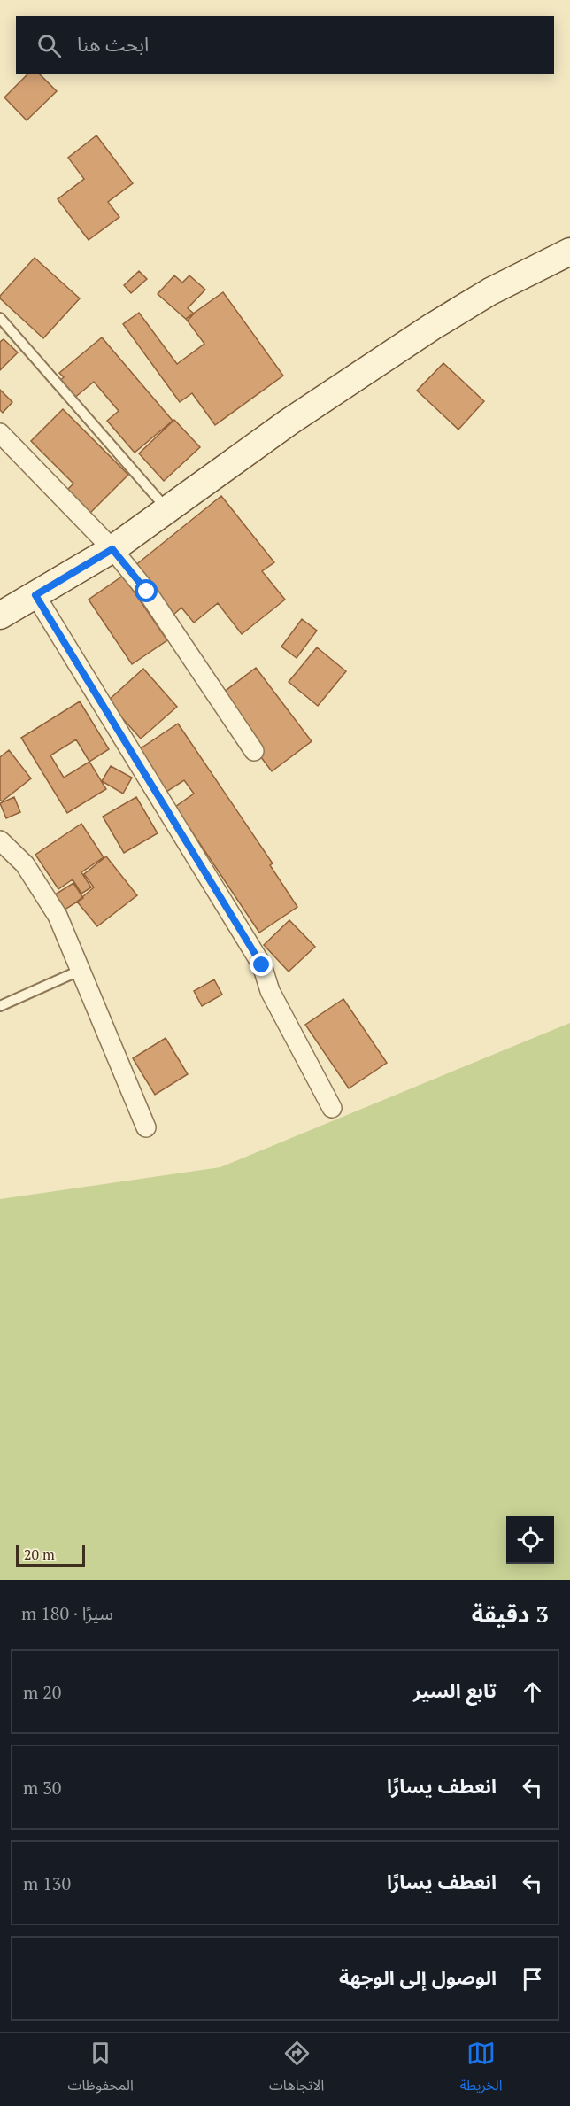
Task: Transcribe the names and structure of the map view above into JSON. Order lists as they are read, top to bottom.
{
  "scale_bar": "20 m",
  "page": {
    "search": "ابحث هنا",
    "scale": "20 m",
    "heading": ["3 دقيقة", "سيرًا · 180 m"],
    "list": [
      ["تابع السير", "20 m"],
      ["انعطف يسارًا", "30 m"],
      ["انعطف يسارًا", "130 m"],
      "الوصول إلى الوجهة"
    ],
    "nav": ["الخريطة", "الاتجاهات", "المحفوظات"]
  }
}
